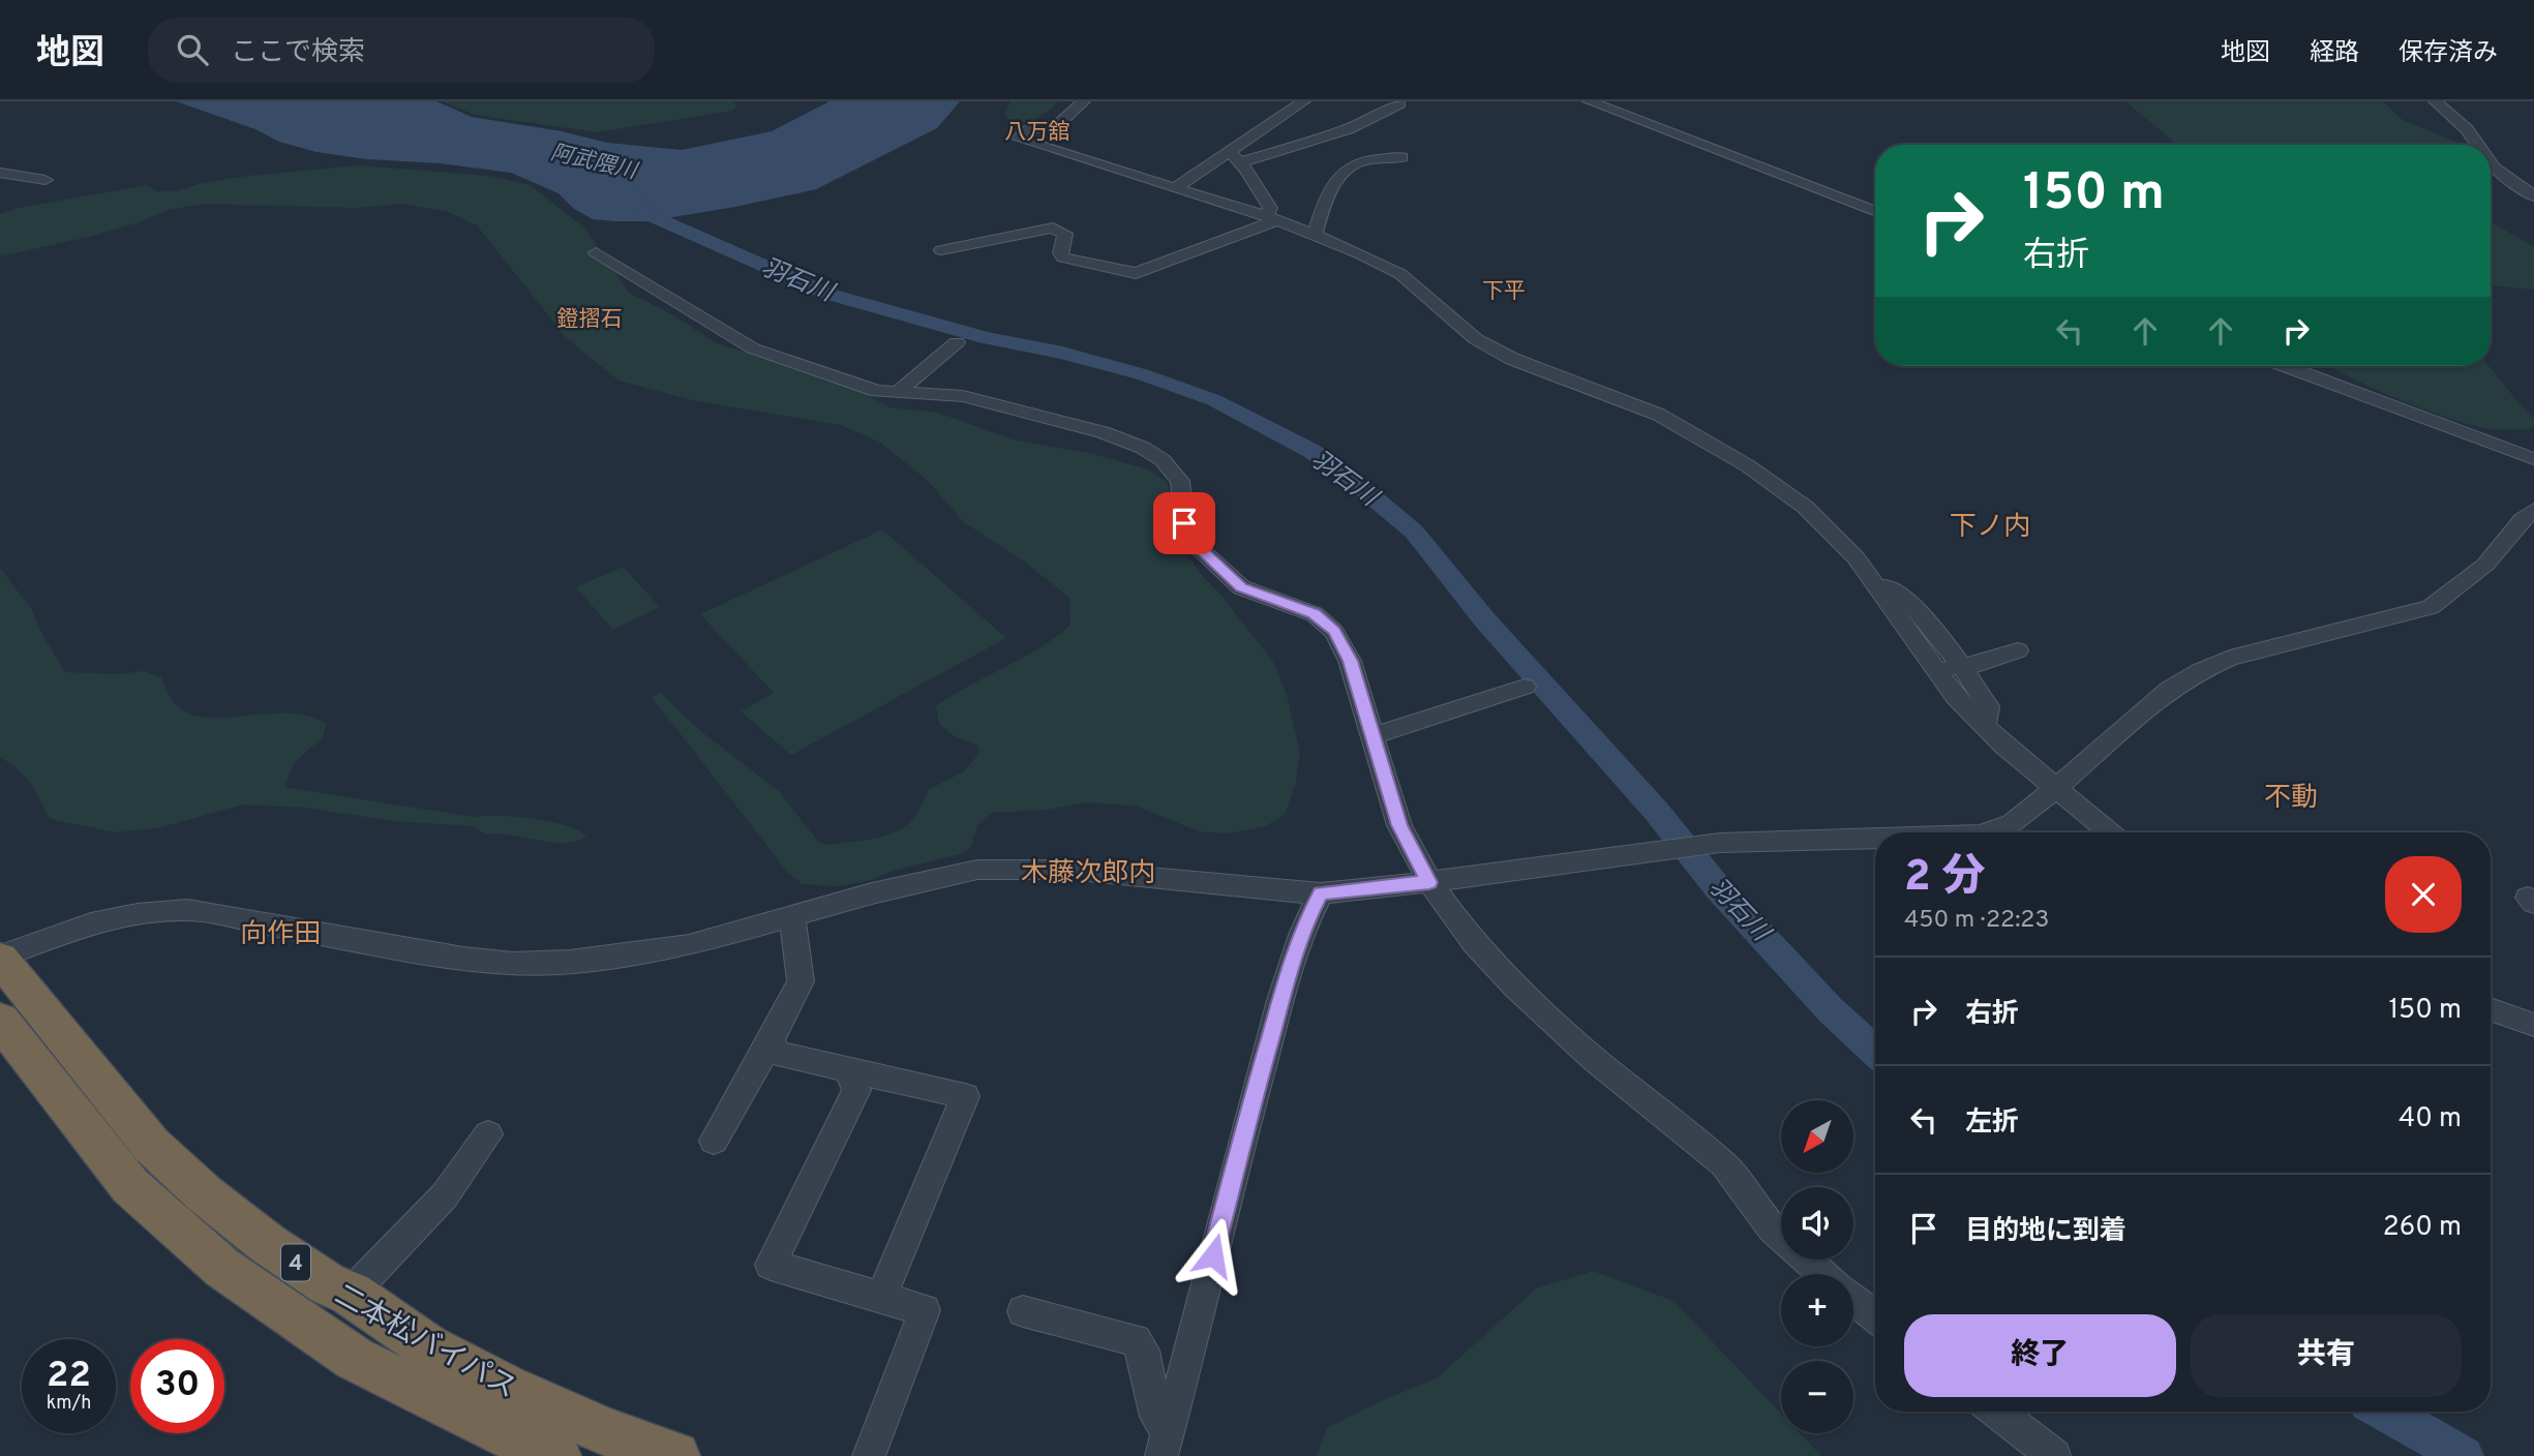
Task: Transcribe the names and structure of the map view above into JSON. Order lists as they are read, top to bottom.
{
  "streets": {
    "highway": ["4", "二本松バイパス"]
  },
  "districts": [
    "八万舘",
    "下平",
    "鐙摺石",
    "下ノ内",
    "不動",
    "木藤次郎内",
    "向作田"
  ],
  "water": ["阿武隈川", "羽石川"],
  "north": "bottom left",
  "page": {
    "header": "地図",
    "search": "ここで検索",
    "nav": ["地図", "経路", "保存済み"],
    "turn": ["150 m", "右折"],
    "heading": ["2 分", "450 m · 22:23"],
    "list": [
      {
        "name": "右折",
        "value": "150 m"
      },
      {
        "name": "左折",
        "value": "40 m"
      },
      {
        "name": "目的地に到着",
        "value": "260 m"
      }
    ],
    "map_buttons": ["+", "−"],
    "buttons": ["終了", "共有"],
    "speed": "22 km/h",
    "limit": "30"
  }
}
